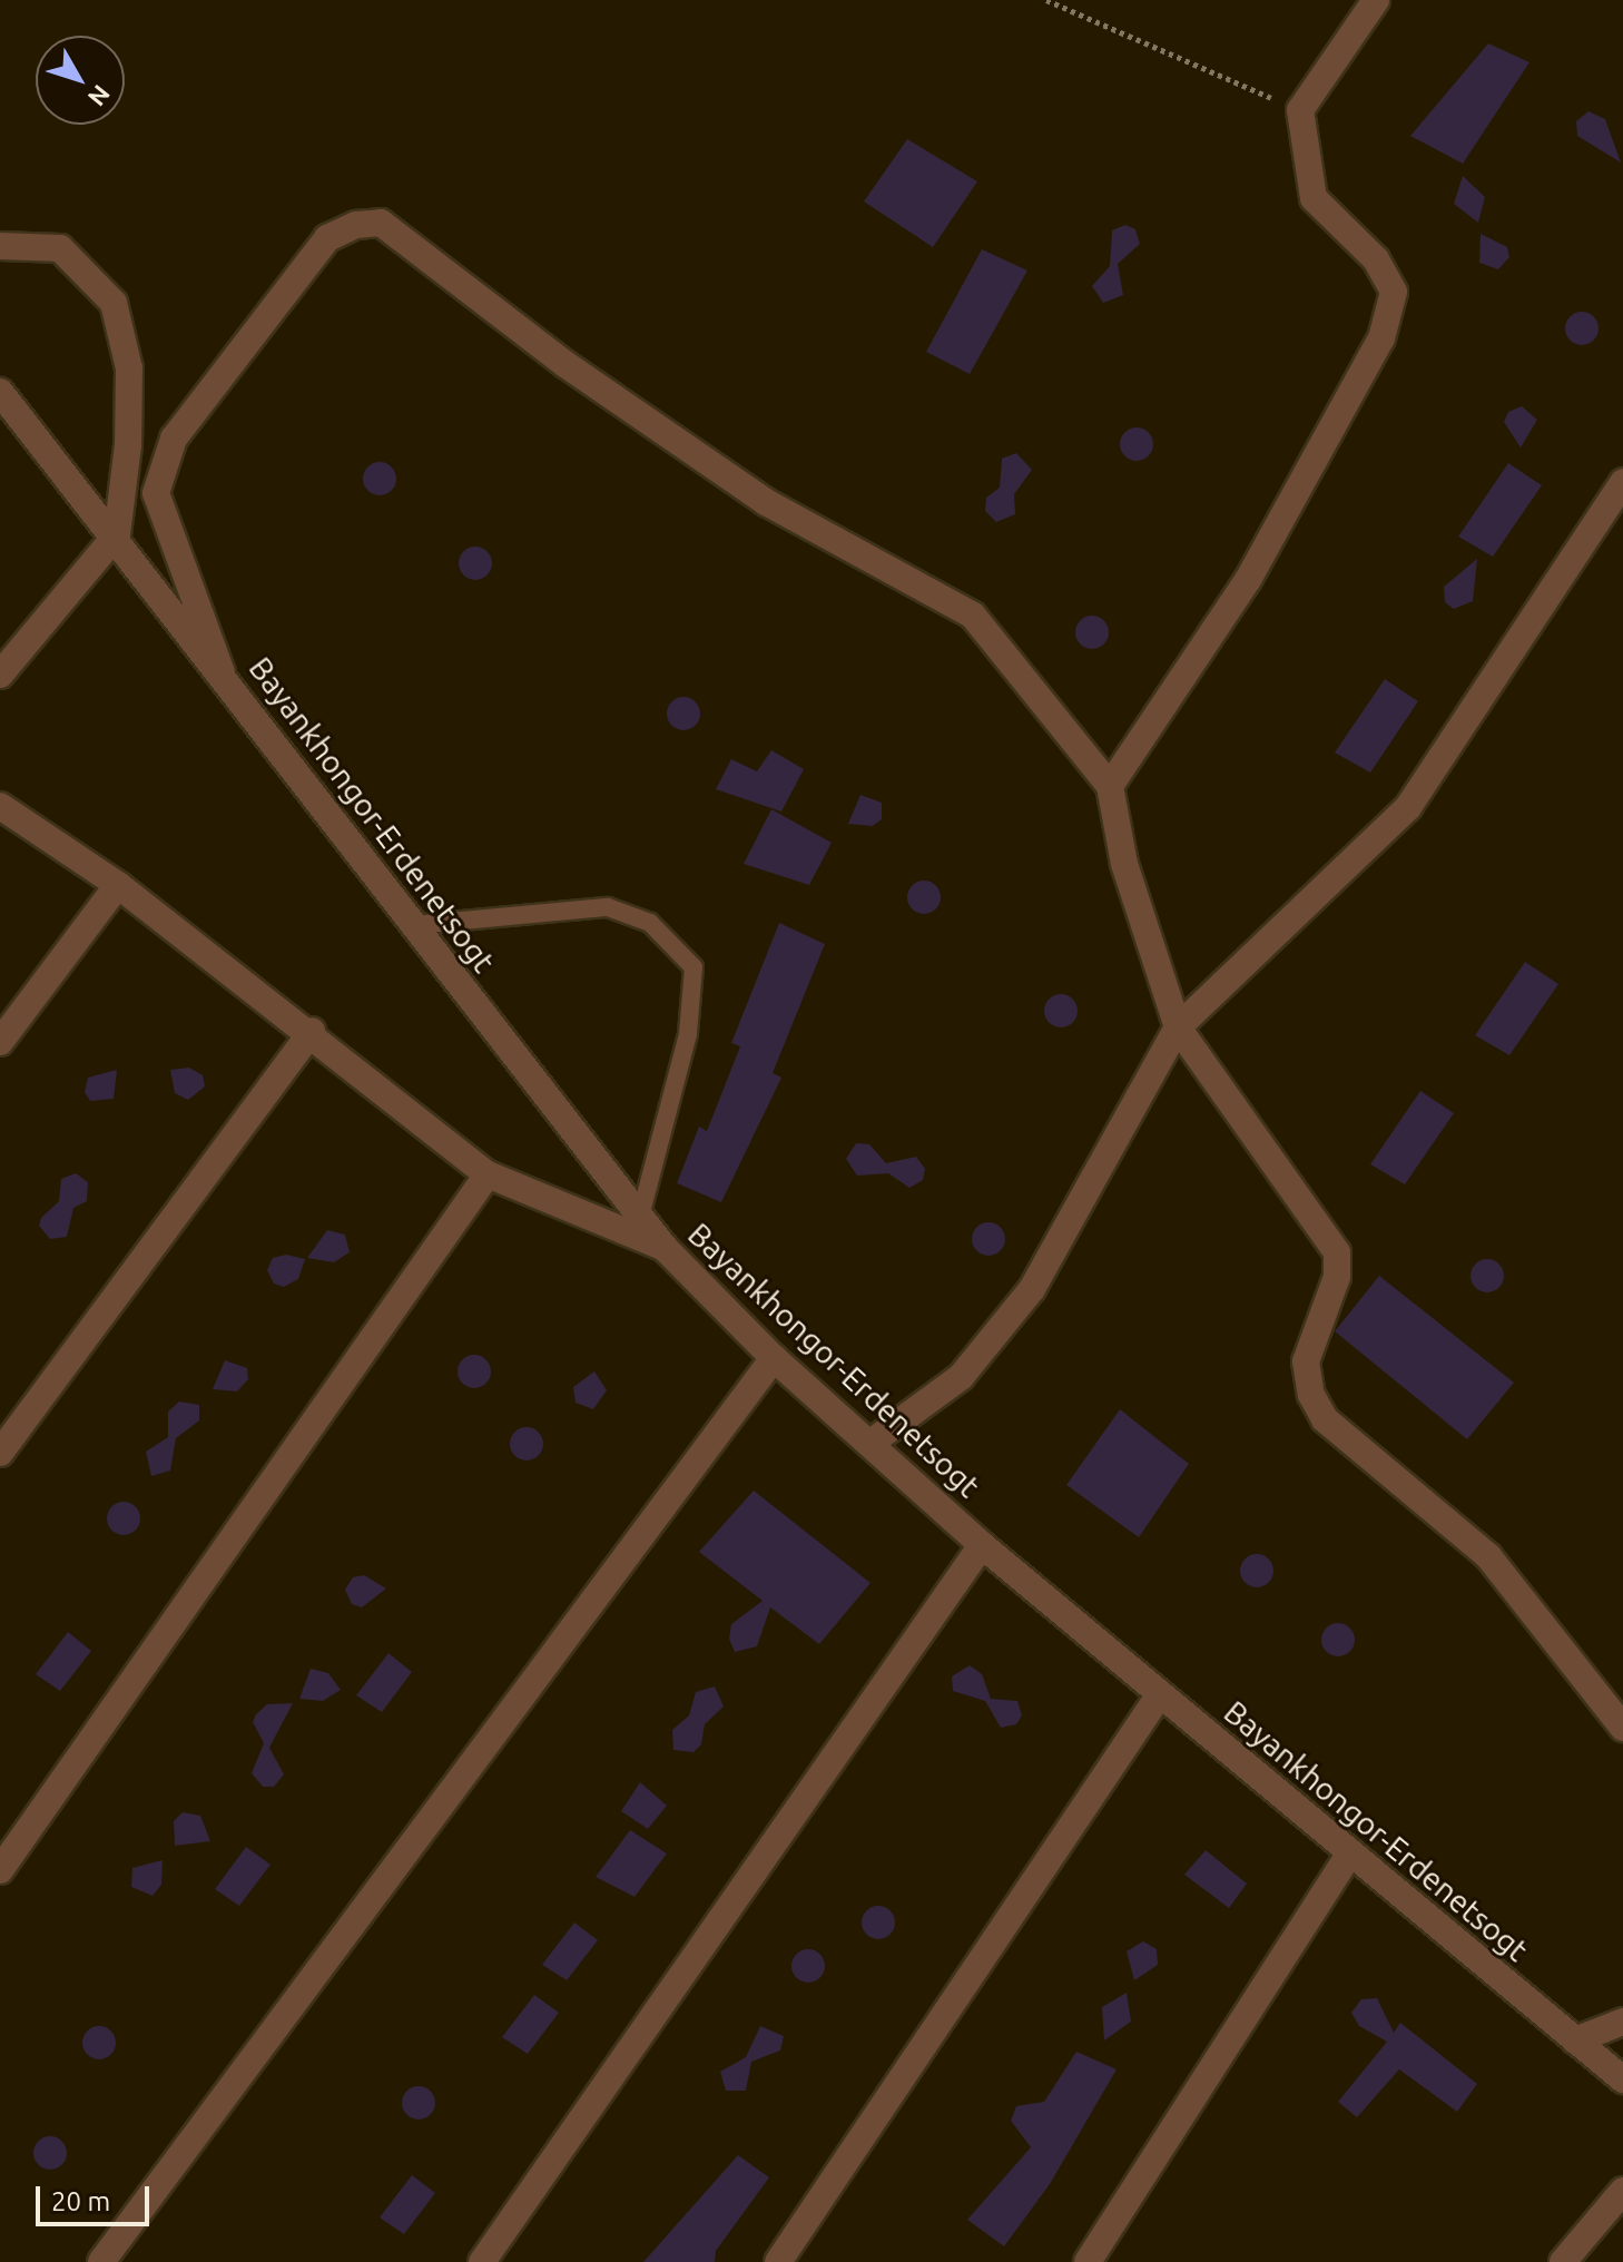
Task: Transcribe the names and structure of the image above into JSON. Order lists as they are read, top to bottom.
{
  "streets": {
    "street": ["Bayankhongor-Erdenetsogt"]
  },
  "scale_bar": "20 m",
  "north": "bottom right"
}
